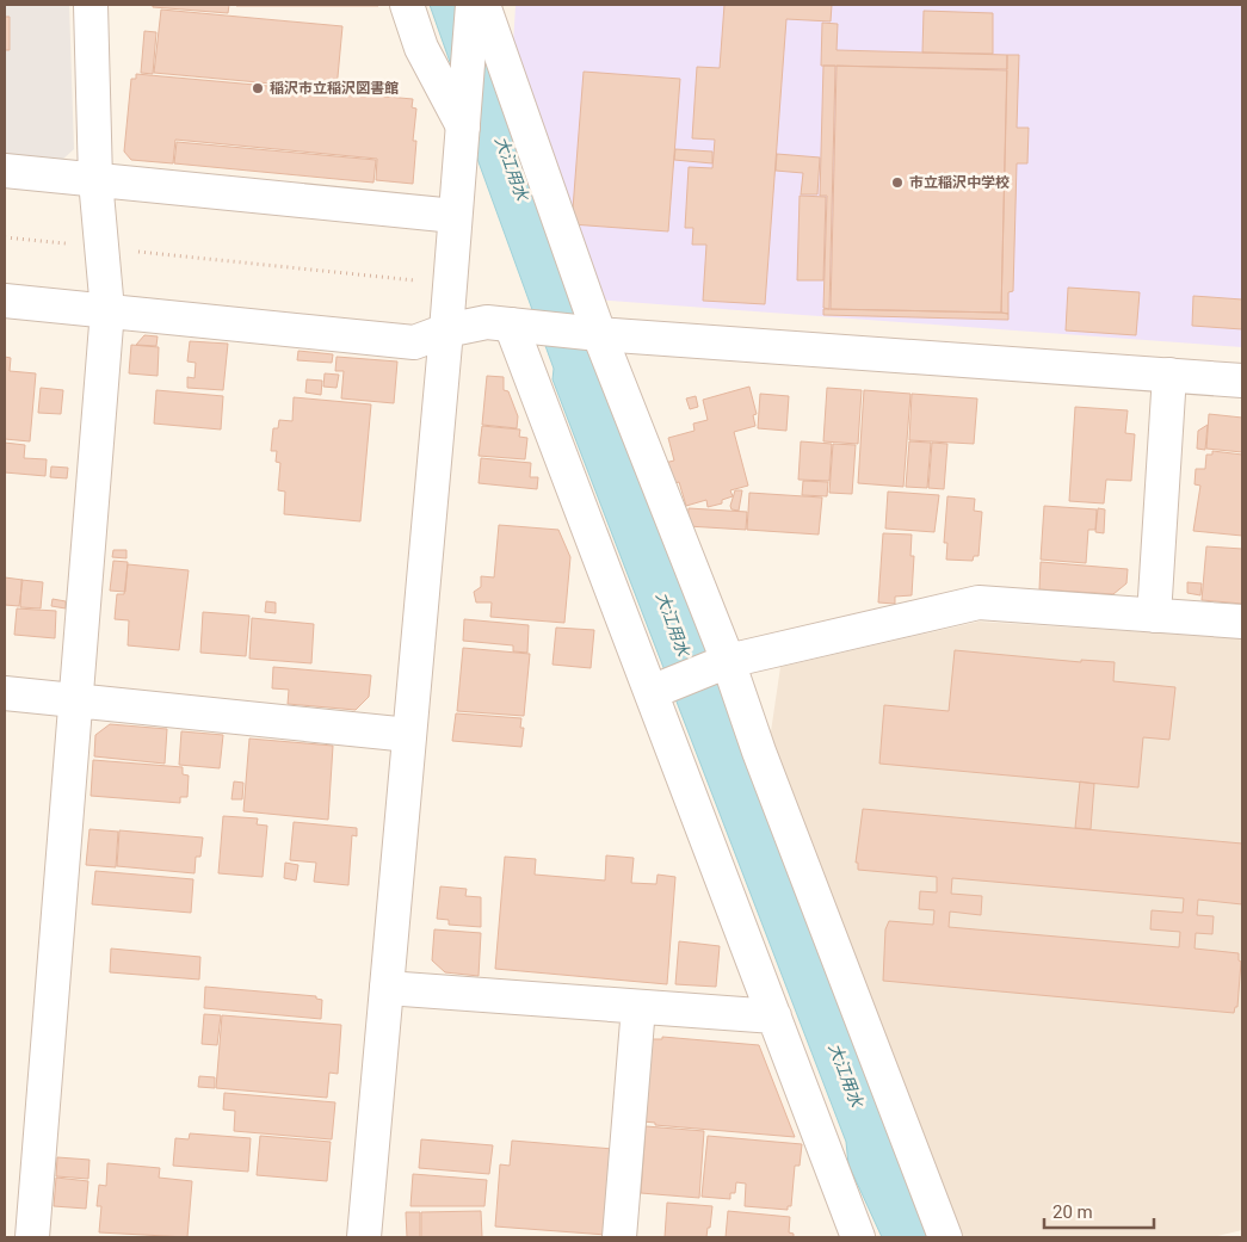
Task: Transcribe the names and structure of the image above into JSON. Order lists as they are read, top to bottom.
{
  "water": ["大江用水"],
  "places": ["稲沢市立稲沢図書館", "市立稲沢中学校"],
  "scale_bar": "20 m"
}
